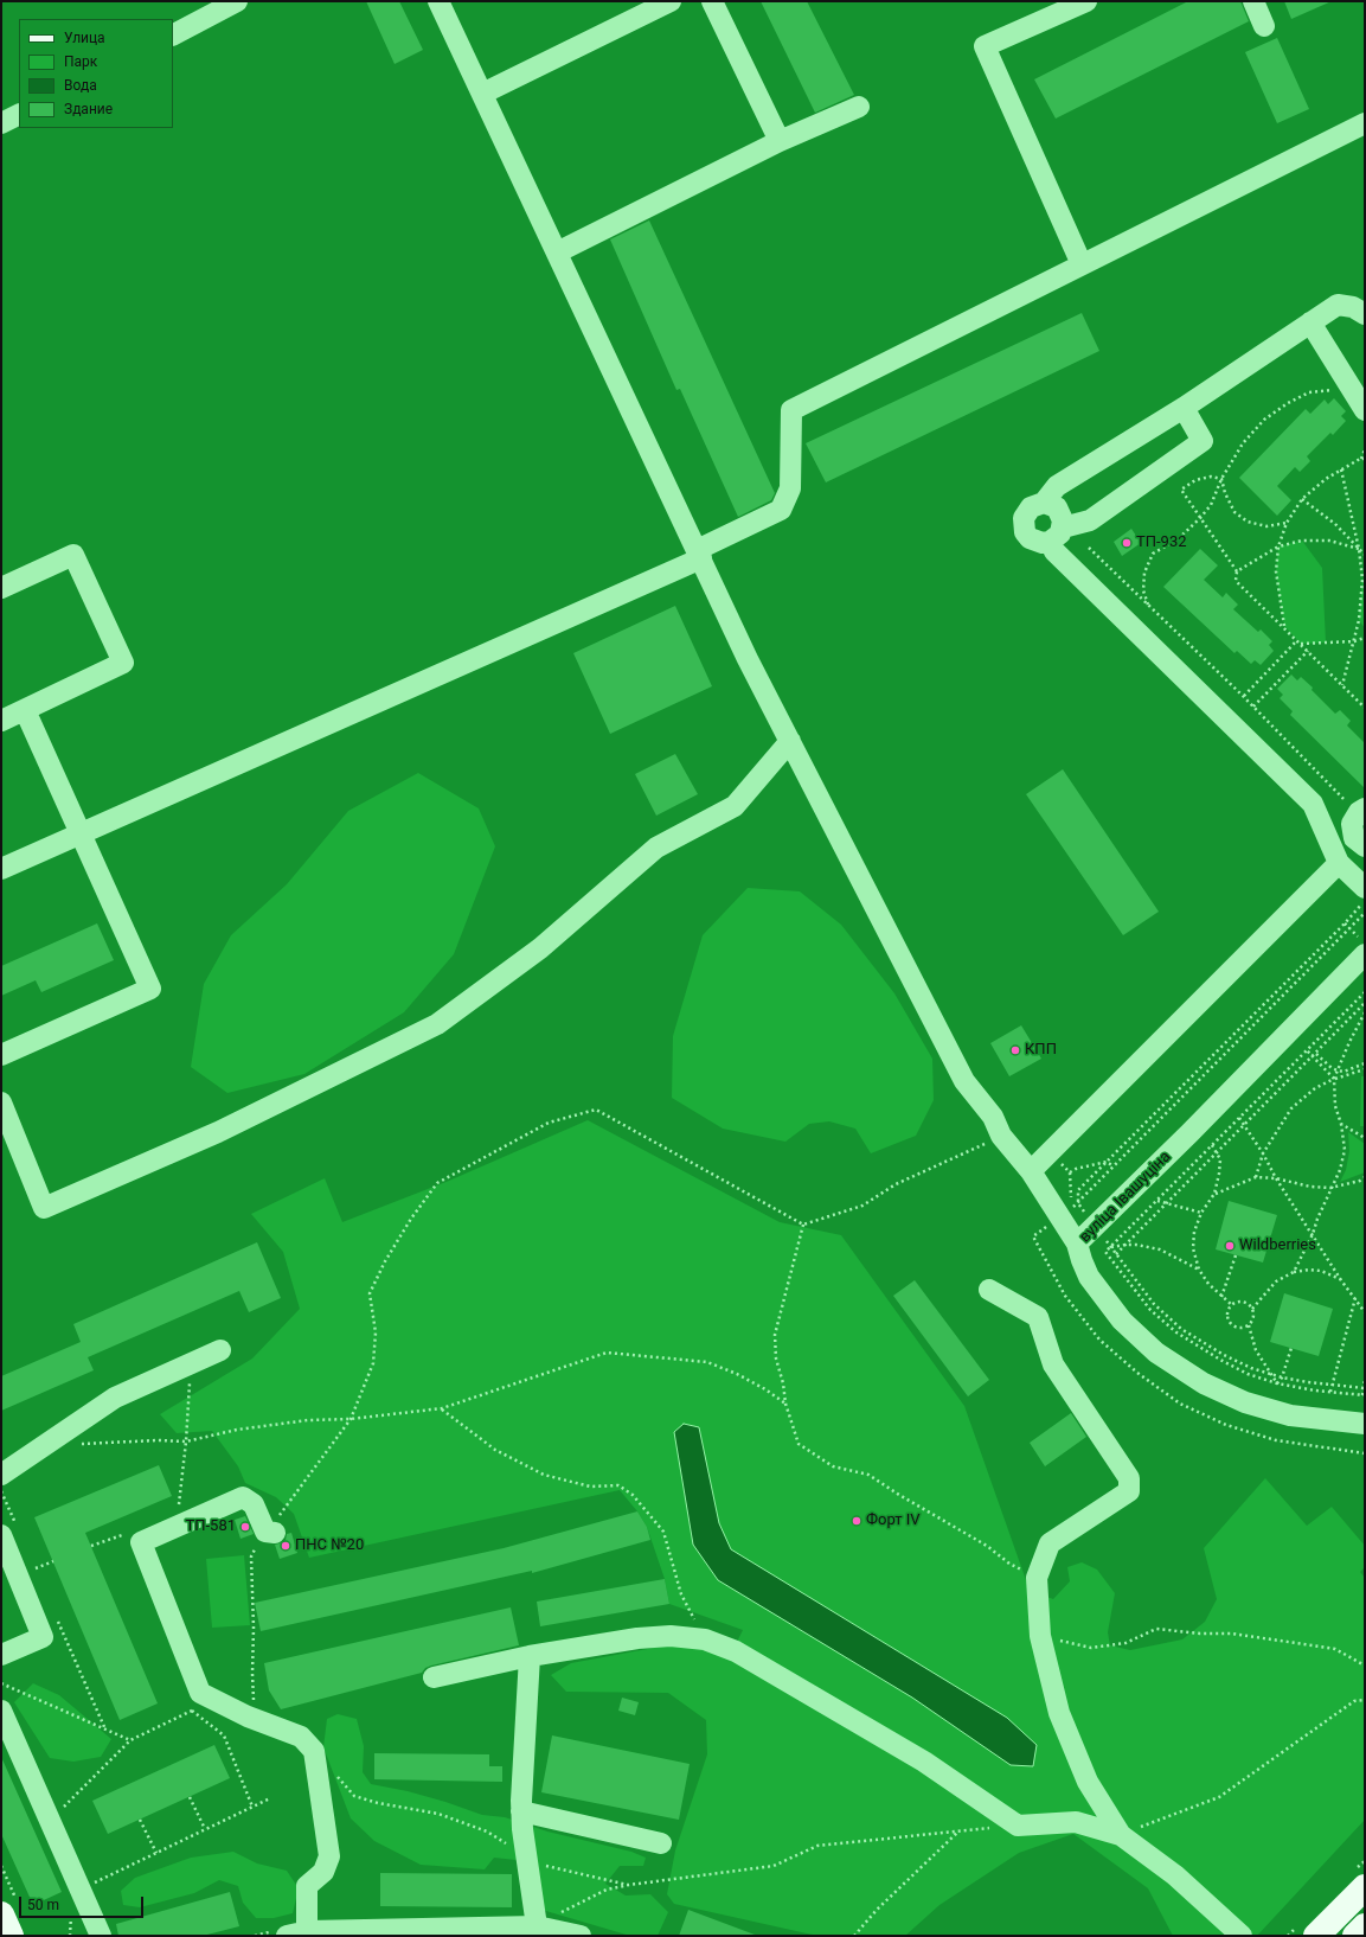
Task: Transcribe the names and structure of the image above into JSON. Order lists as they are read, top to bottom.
{
  "streets": {
    "street": ["вуліца Івашуціна"]
  },
  "places": [
    "ТП-932",
    "КПП",
    "Wildberries",
    "Форт IV",
    "ТП-581",
    "ПНС №20"
  ],
  "legend": [
    "Улица",
    "Парк",
    "Вода",
    "Здание"
  ],
  "scale_bar": "50 m"
}
